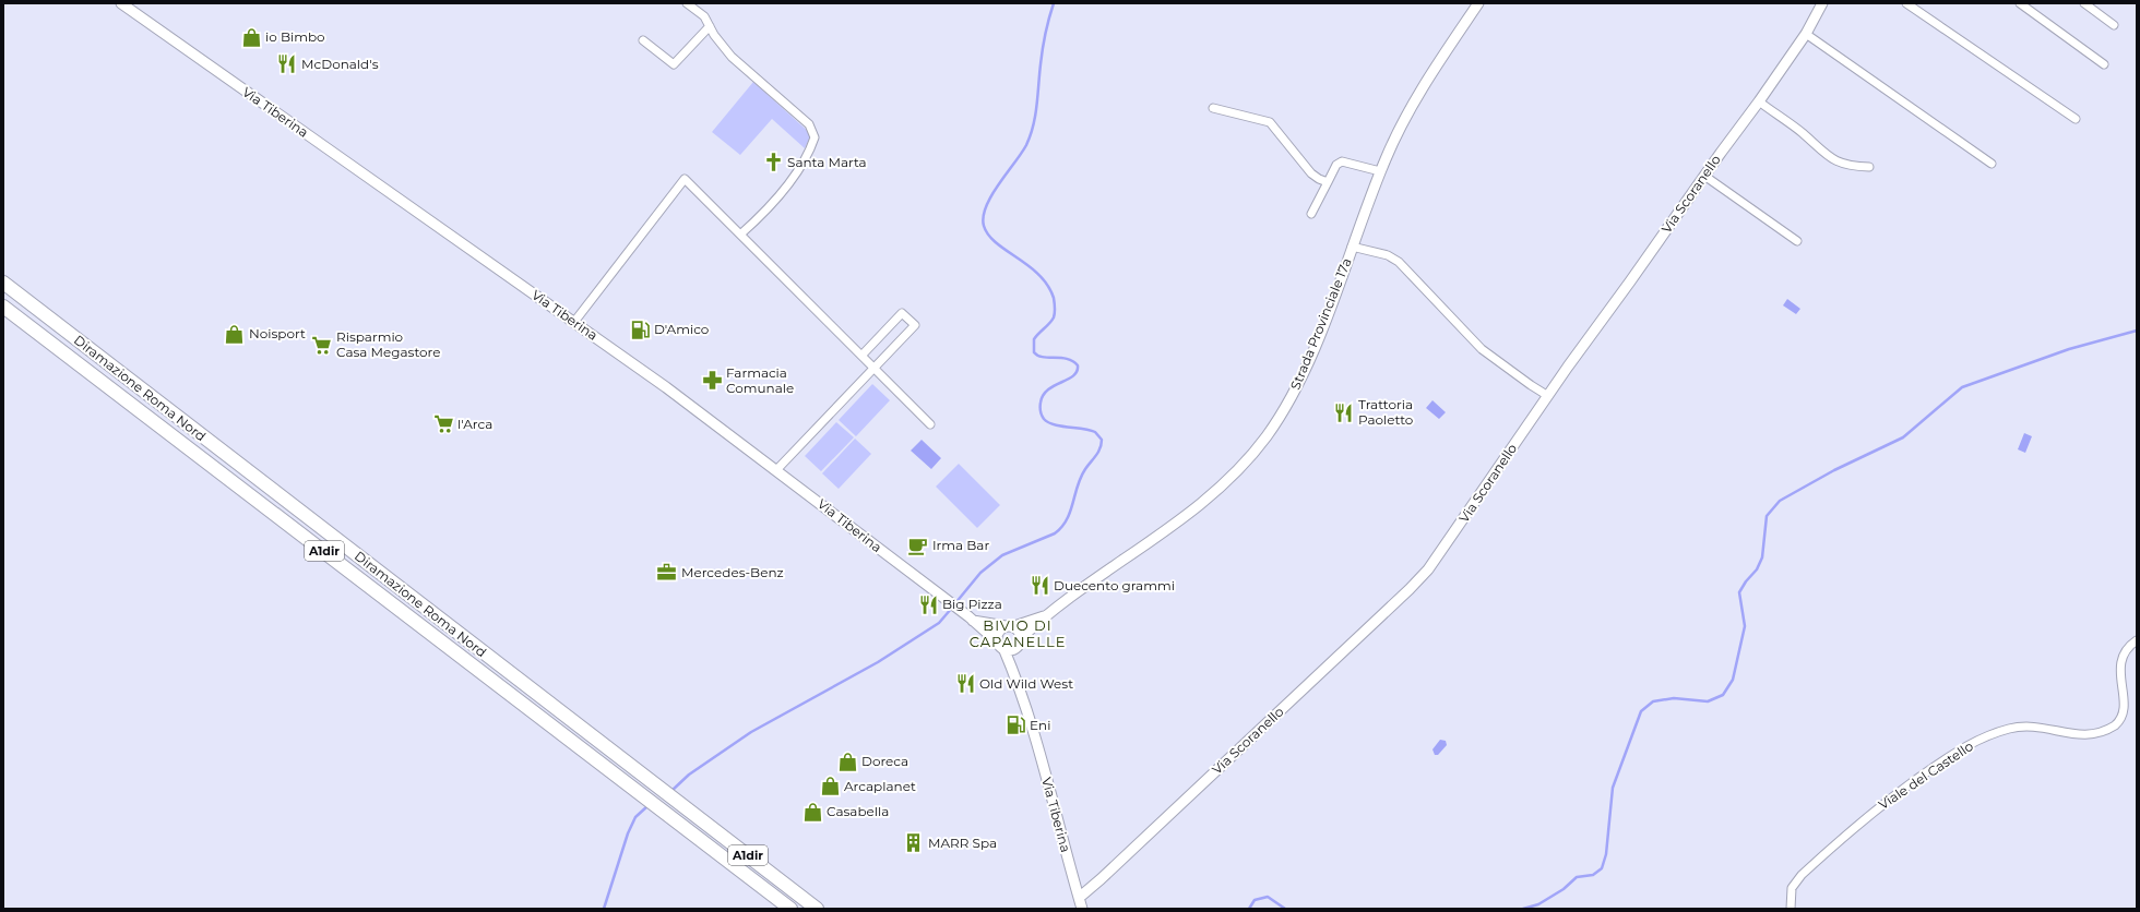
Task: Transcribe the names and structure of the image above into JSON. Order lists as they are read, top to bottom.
{
  "streets": {
    "highway": ["Diramazione Roma Nord", "A1dir"],
    "main road": ["Via Tiberina", "Via Scoranello", "Strada Provinciale 17a"],
    "street": ["Viale del Castello"]
  },
  "crossings": [
    ["Via Tiberina", "Via Scoranello"]
  ],
  "districts": ["BIVIO DI CAPANELLE"],
  "places": {
    "shop": [
      "io Bimbo",
      "Noisport",
      "Doreca",
      "Arcaplanet",
      "Casabella"
    ],
    "restaurant": [
      "McDonald's",
      "Trattoria Paoletto",
      "Duecento grammi",
      "Big Pizza",
      "Old Wild West"
    ],
    "church": ["Santa Marta"],
    "fuel station": ["D'Amico", "Eni"],
    "supermarket": ["Risparmio Casa Megastore", "l'Arca"],
    "pharmacy": ["Farmacia Comunale"],
    "cafe": ["Irma Bar"],
    "office": ["Mercedes-Benz"],
    "building": ["MARR Spa"]
  }
}
